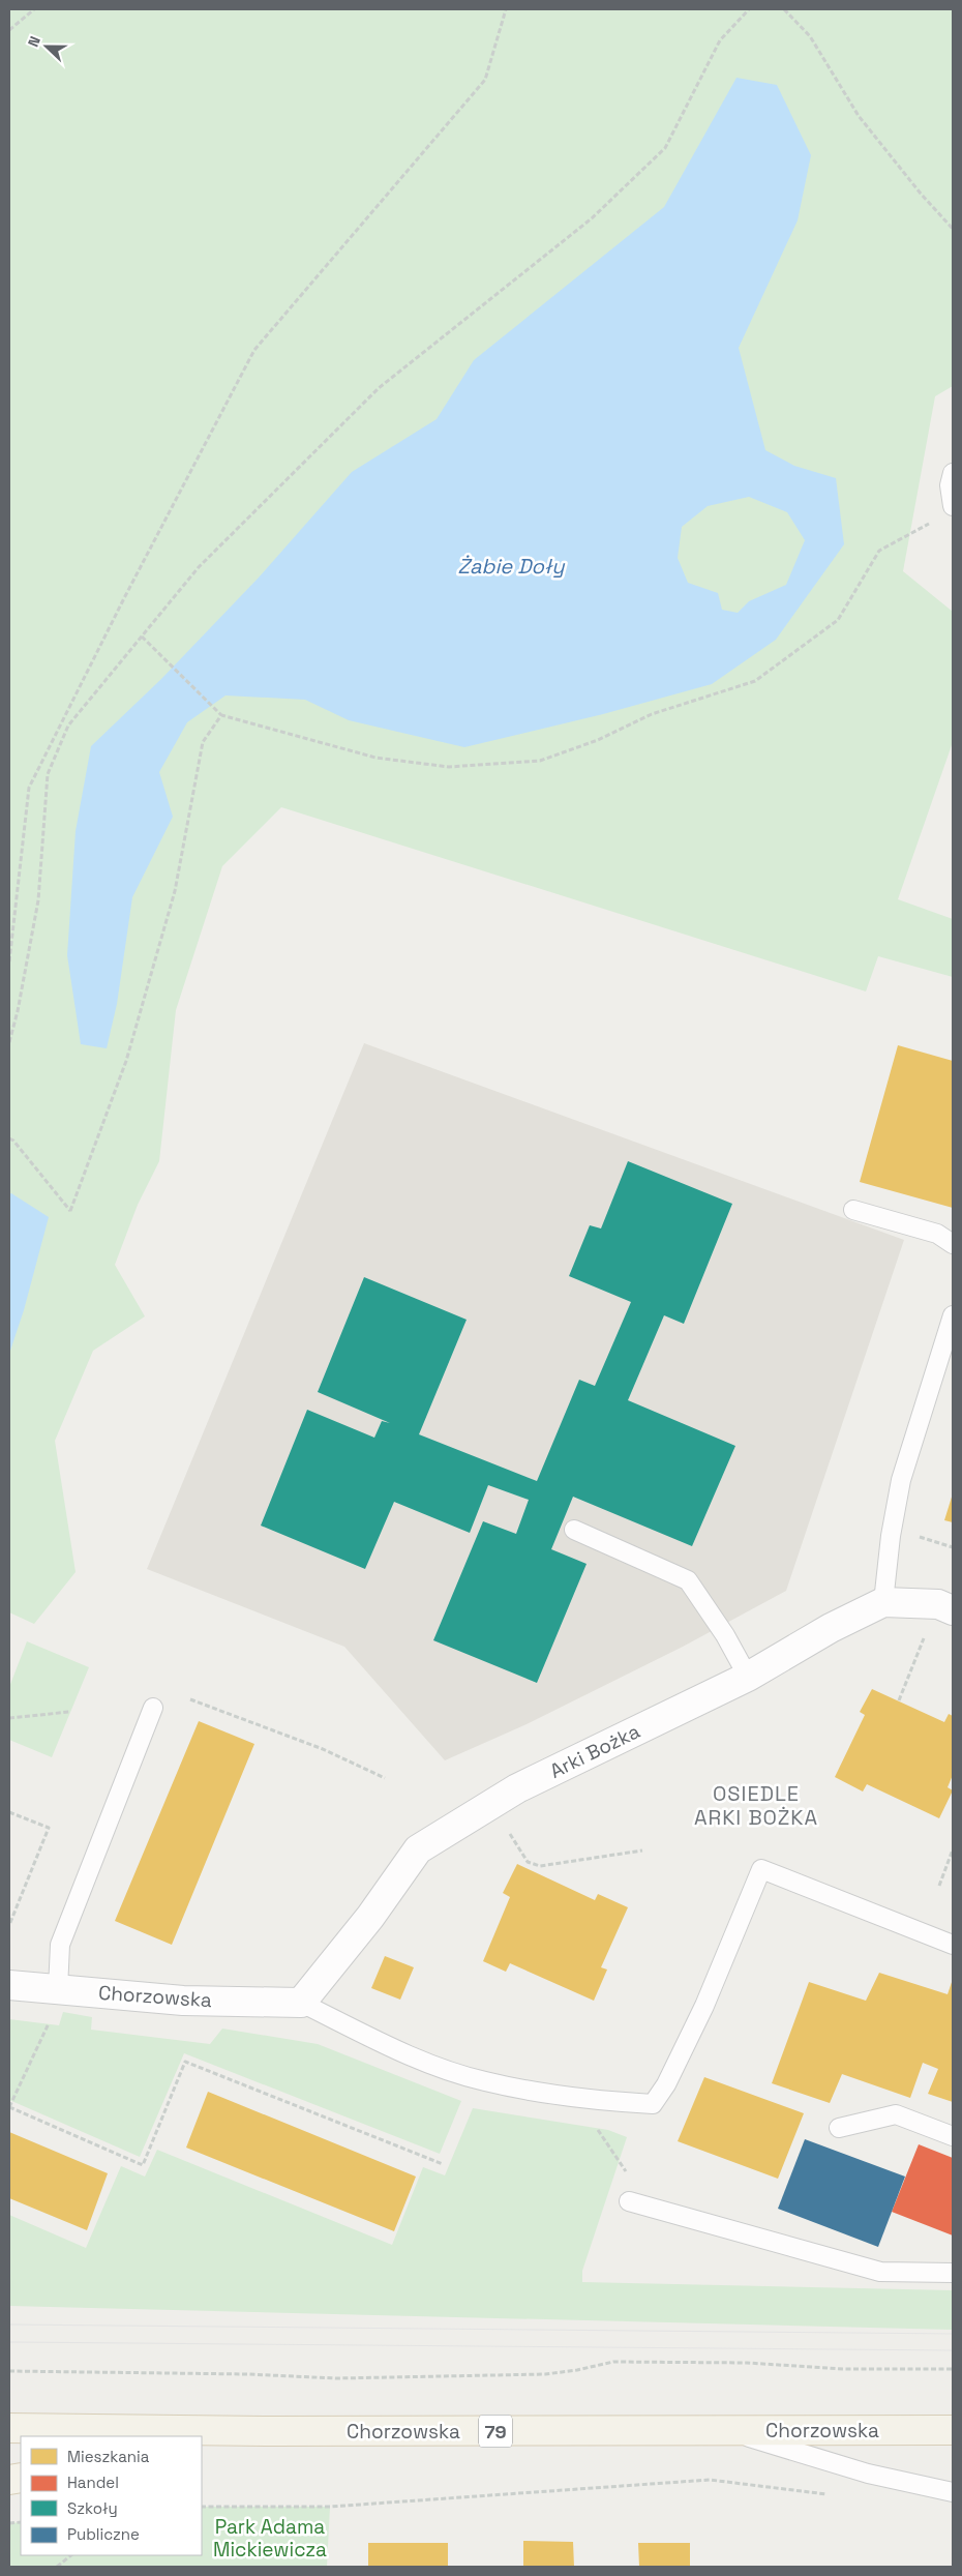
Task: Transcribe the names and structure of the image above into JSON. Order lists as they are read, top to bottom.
{
  "streets": {
    "main road": ["Chorzowska", "79"],
    "street": ["Arki Bożka"]
  },
  "crossings": [
    ["Arki Bożka", "Chorzowska"]
  ],
  "districts": ["OSIEDLE ARKI BOŻKA"],
  "water": ["Żabie Doły"],
  "parks": ["Park Adama Mickiewicza"],
  "legend": [
    "Mieszkania",
    "Handel",
    "Szkoły",
    "Publiczne"
  ],
  "north": "left"
}
